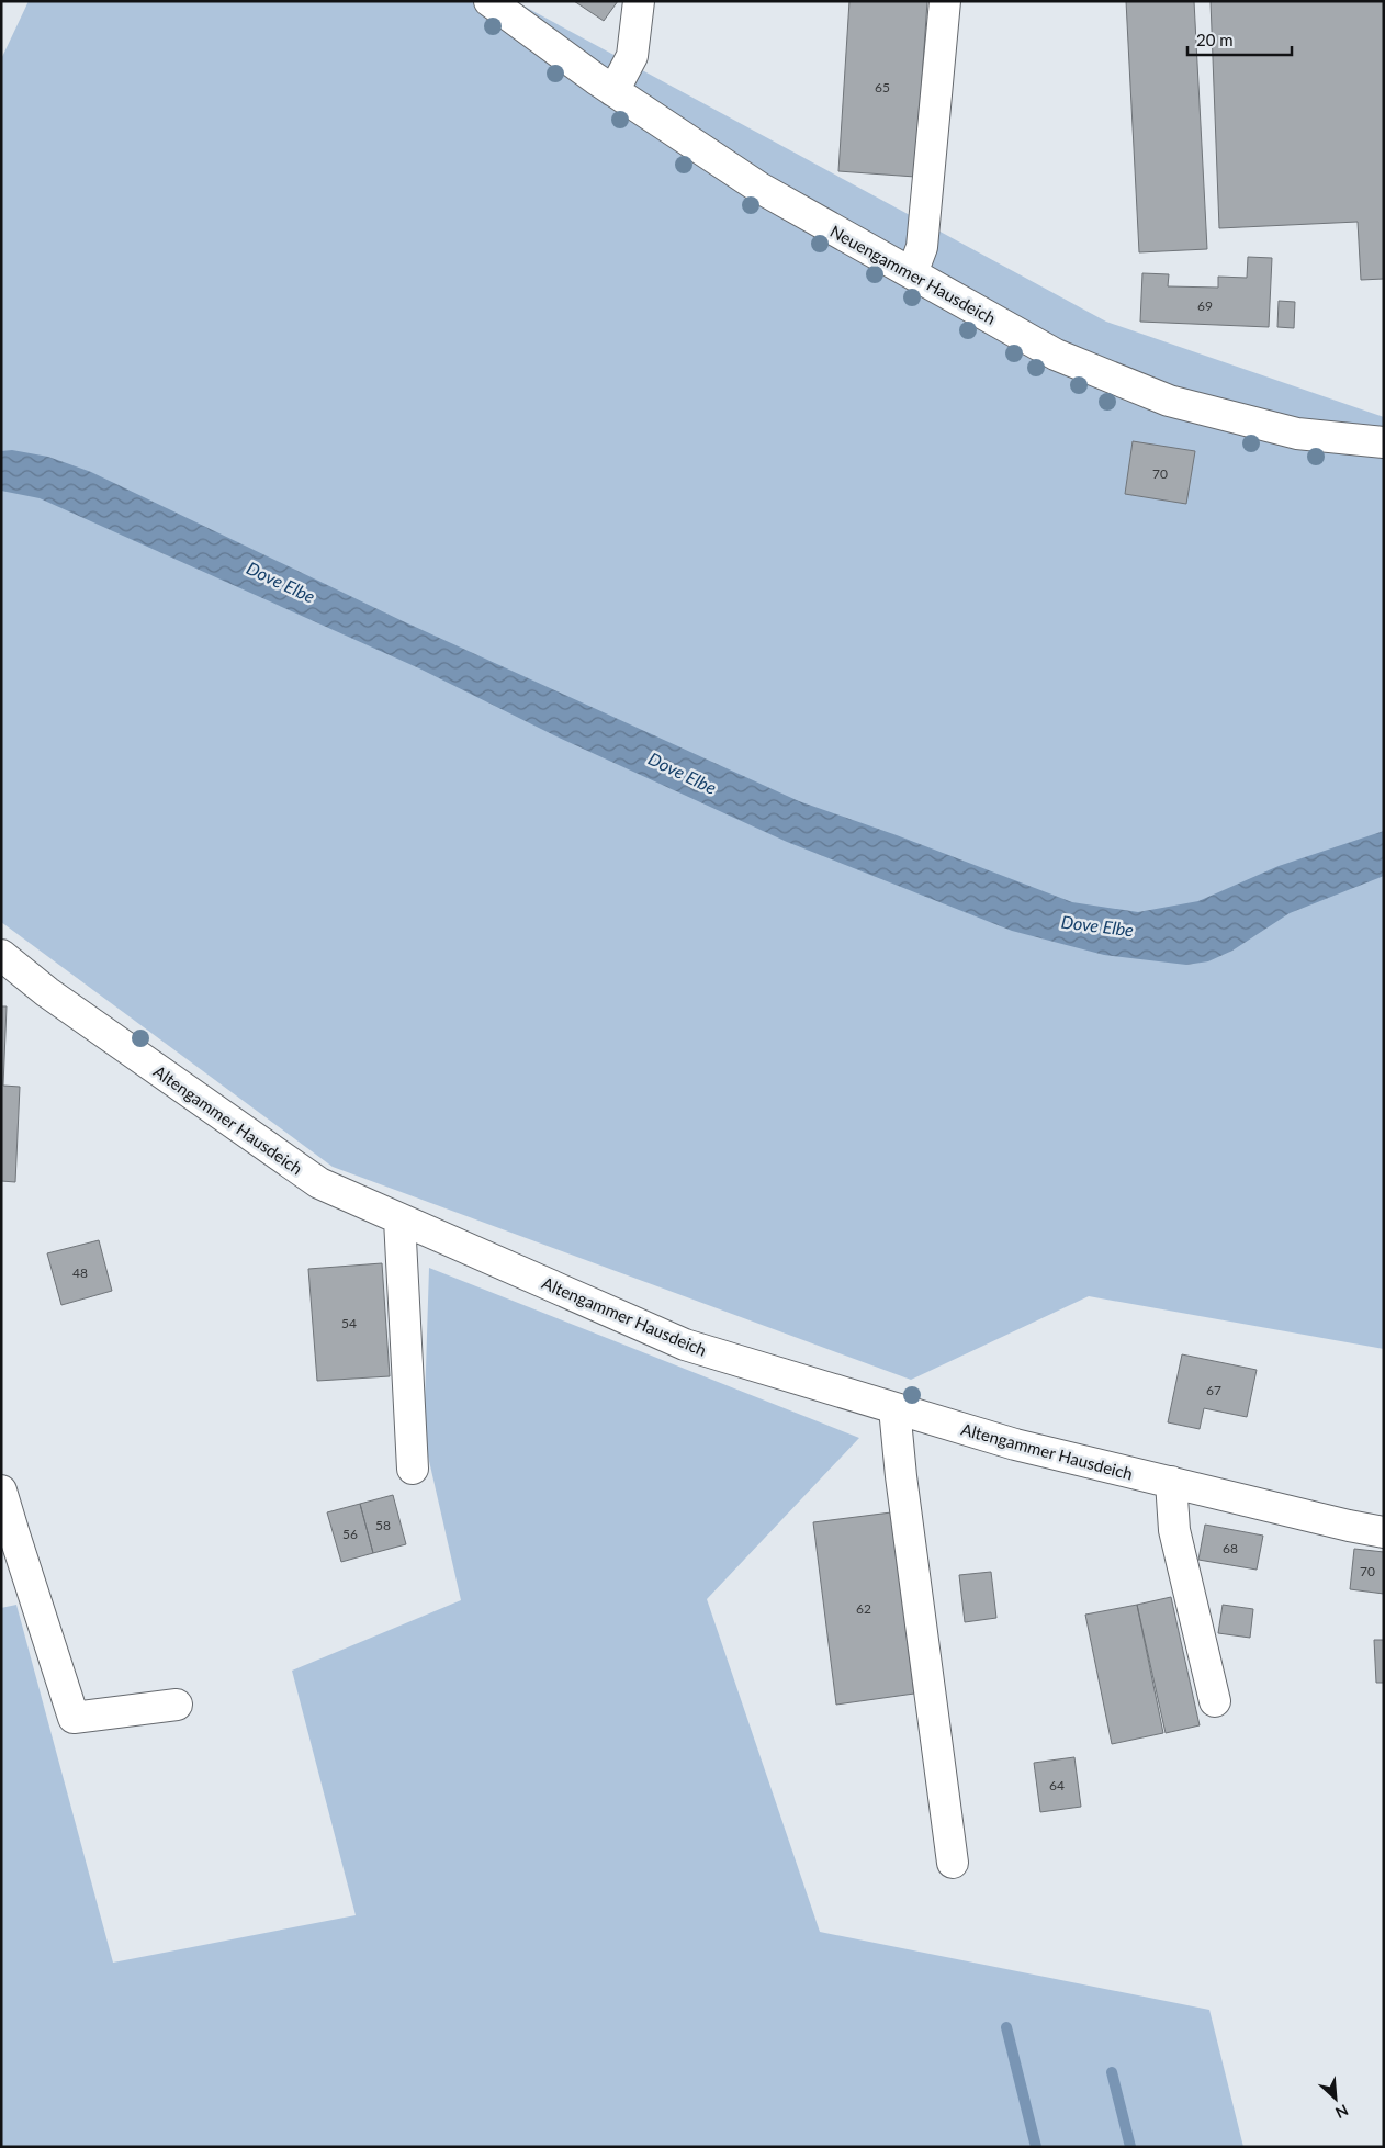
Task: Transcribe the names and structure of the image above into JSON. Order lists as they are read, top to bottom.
{
  "streets": {
    "street": ["Neuengammer Hausdeich", "Altengammer Hausdeich"]
  },
  "water": ["Dove Elbe"],
  "house_numbers": [
    "65",
    "69",
    "70",
    "48",
    "54",
    "67",
    "58",
    "56",
    "68",
    "70",
    "62",
    "64"
  ],
  "scale_bar": "20 m",
  "north": "bottom right"
}
